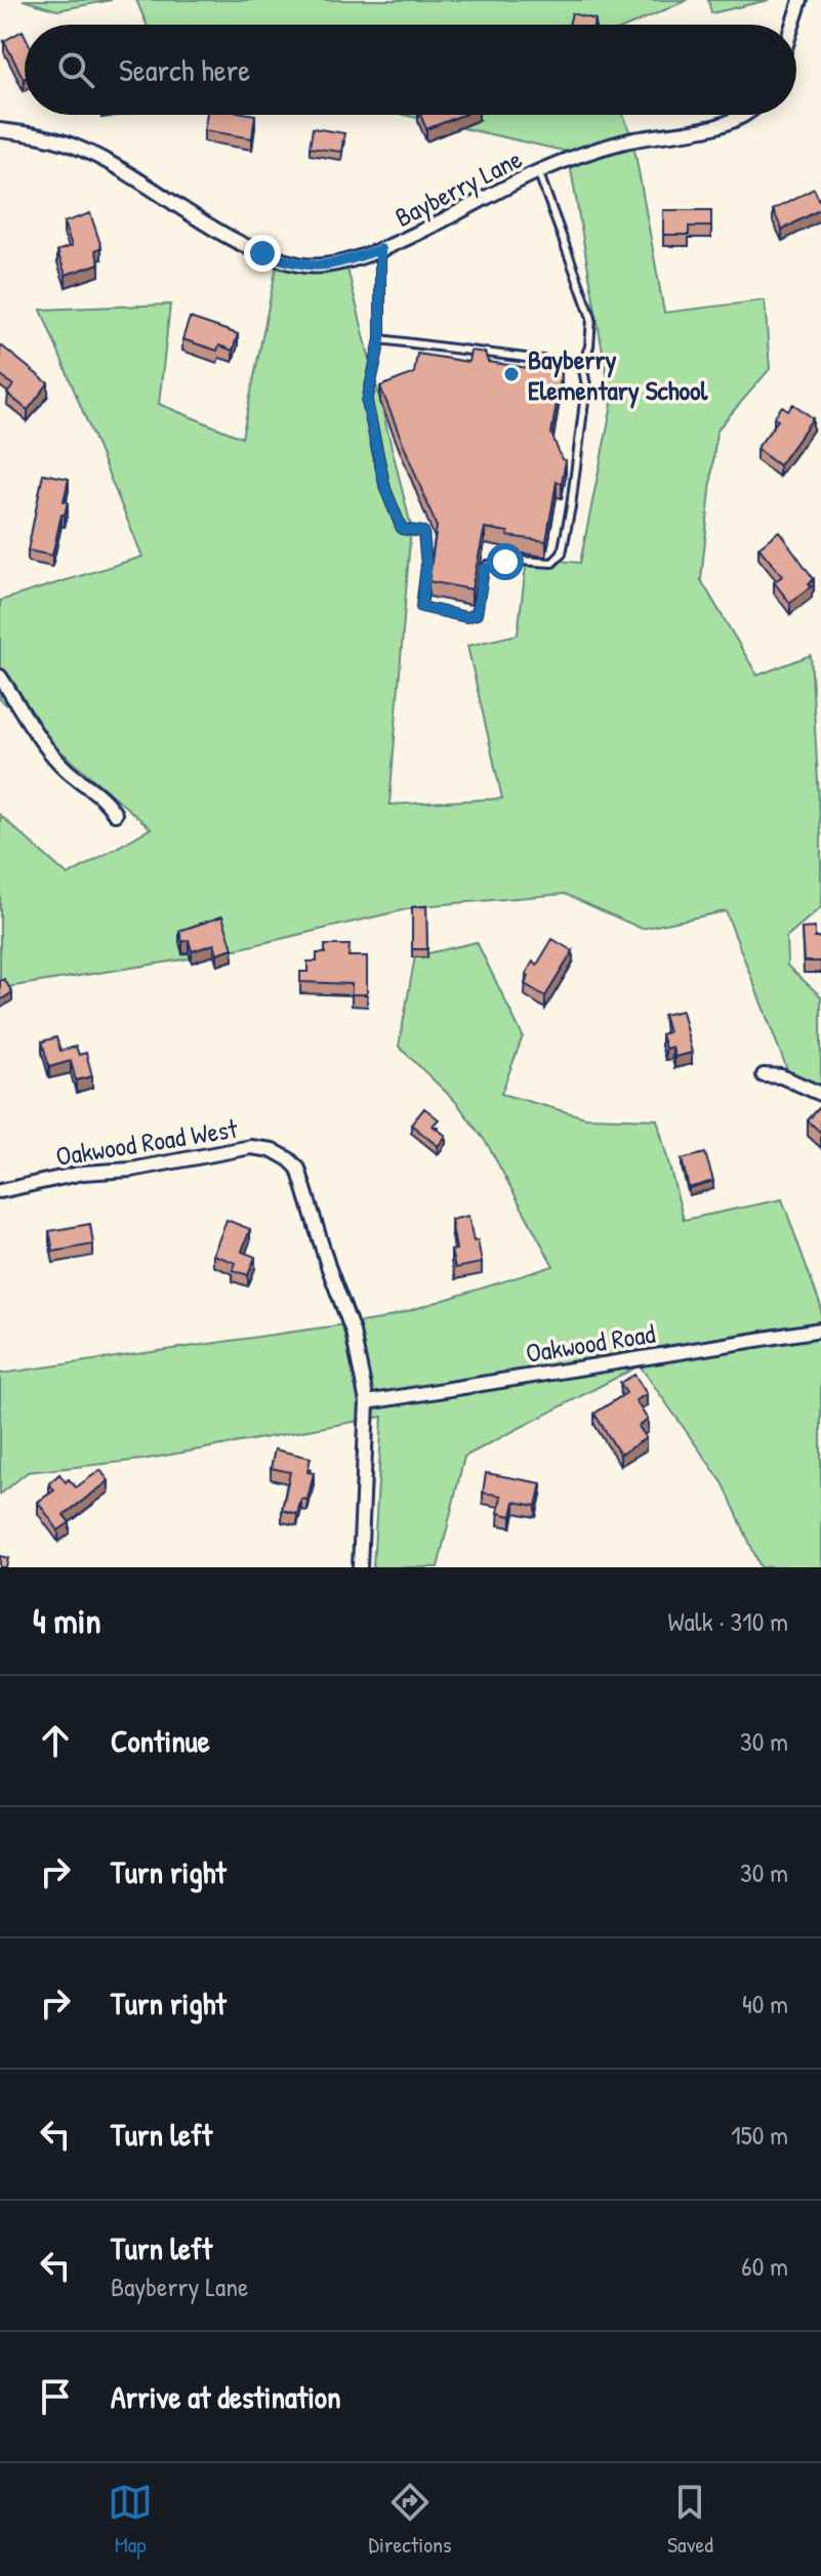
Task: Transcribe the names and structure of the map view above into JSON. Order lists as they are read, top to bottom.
{
  "streets": {
    "street": ["Bayberry Lane", "Oakwood Road West", "Oakwood Road"]
  },
  "crossings": [
    ["Oakwood Road West", "Oakwood Road"]
  ],
  "places": ["Bayberry Elementary School"],
  "page": {
    "search": "Search here",
    "heading": ["4 min", "Walk · 310 m"],
    "list": [
      ["Continue", "30 m"],
      ["Turn right", "30 m"],
      ["Turn right", "40 m"],
      ["Turn left", "150 m"],
      ["Turn left", "Bayberry Lane", "60 m"],
      "Arrive at destination"
    ],
    "nav": ["Map", "Directions", "Saved"]
  }
}
